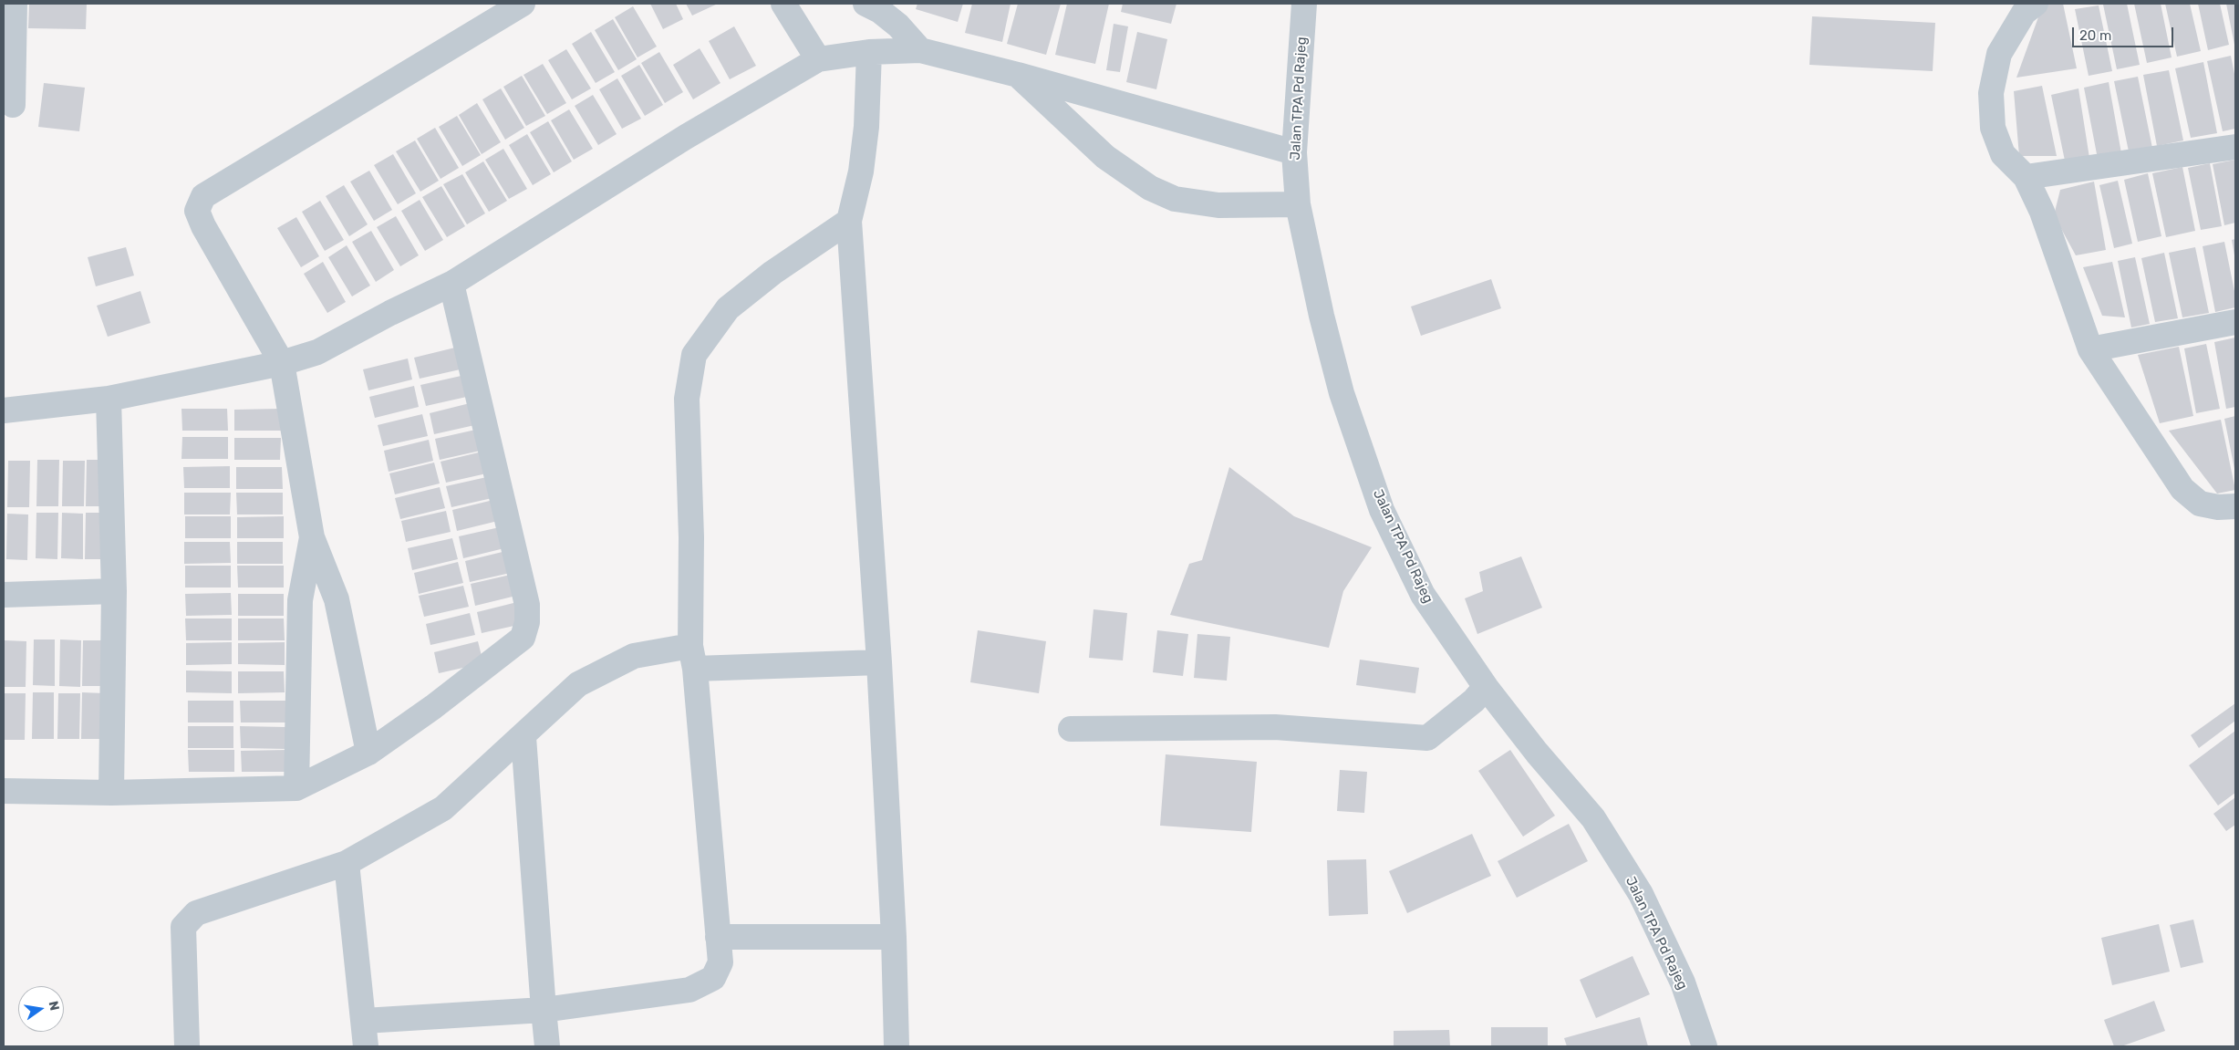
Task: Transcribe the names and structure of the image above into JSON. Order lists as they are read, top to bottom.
{
  "streets": {
    "street": ["Jalan TPA Pd Rajeg"]
  },
  "scale_bar": "20 m",
  "north": "right"
}
